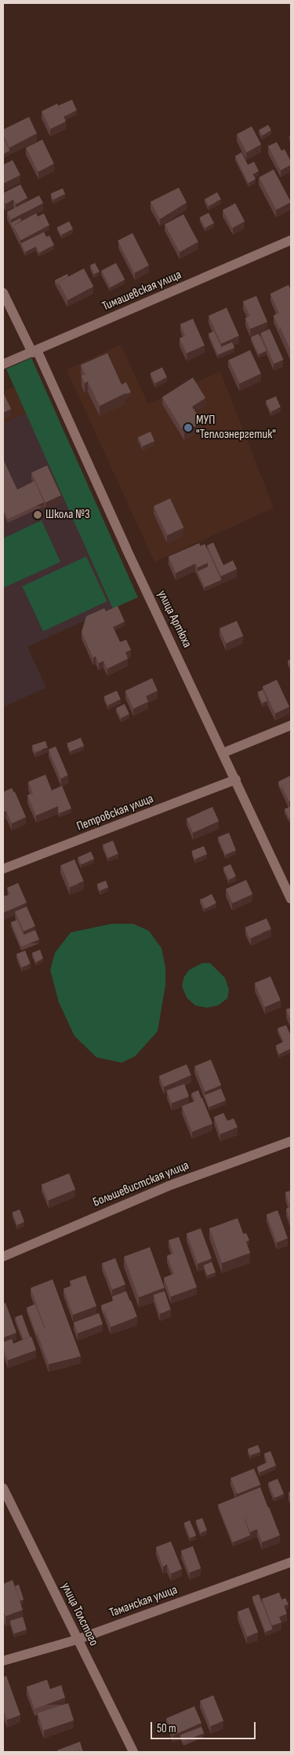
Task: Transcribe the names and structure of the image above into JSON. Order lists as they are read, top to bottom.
{
  "streets": {
    "street": [
      "Тимашевская улица",
      "улица Артюха",
      "Петровская улица",
      "Большевистская улица",
      "Таманская улица",
      "улица Толстого"
    ]
  },
  "crossings": [
    ["Тимашевская улица", "улица Артюха"],
    ["улица Артюха", "Петровская улица"],
    ["Таманская улица", "улица Толстого"]
  ],
  "places": ["МУП \"Теплоэнергетик\"", "Школа №3"],
  "scale_bar": "50 m"
}
